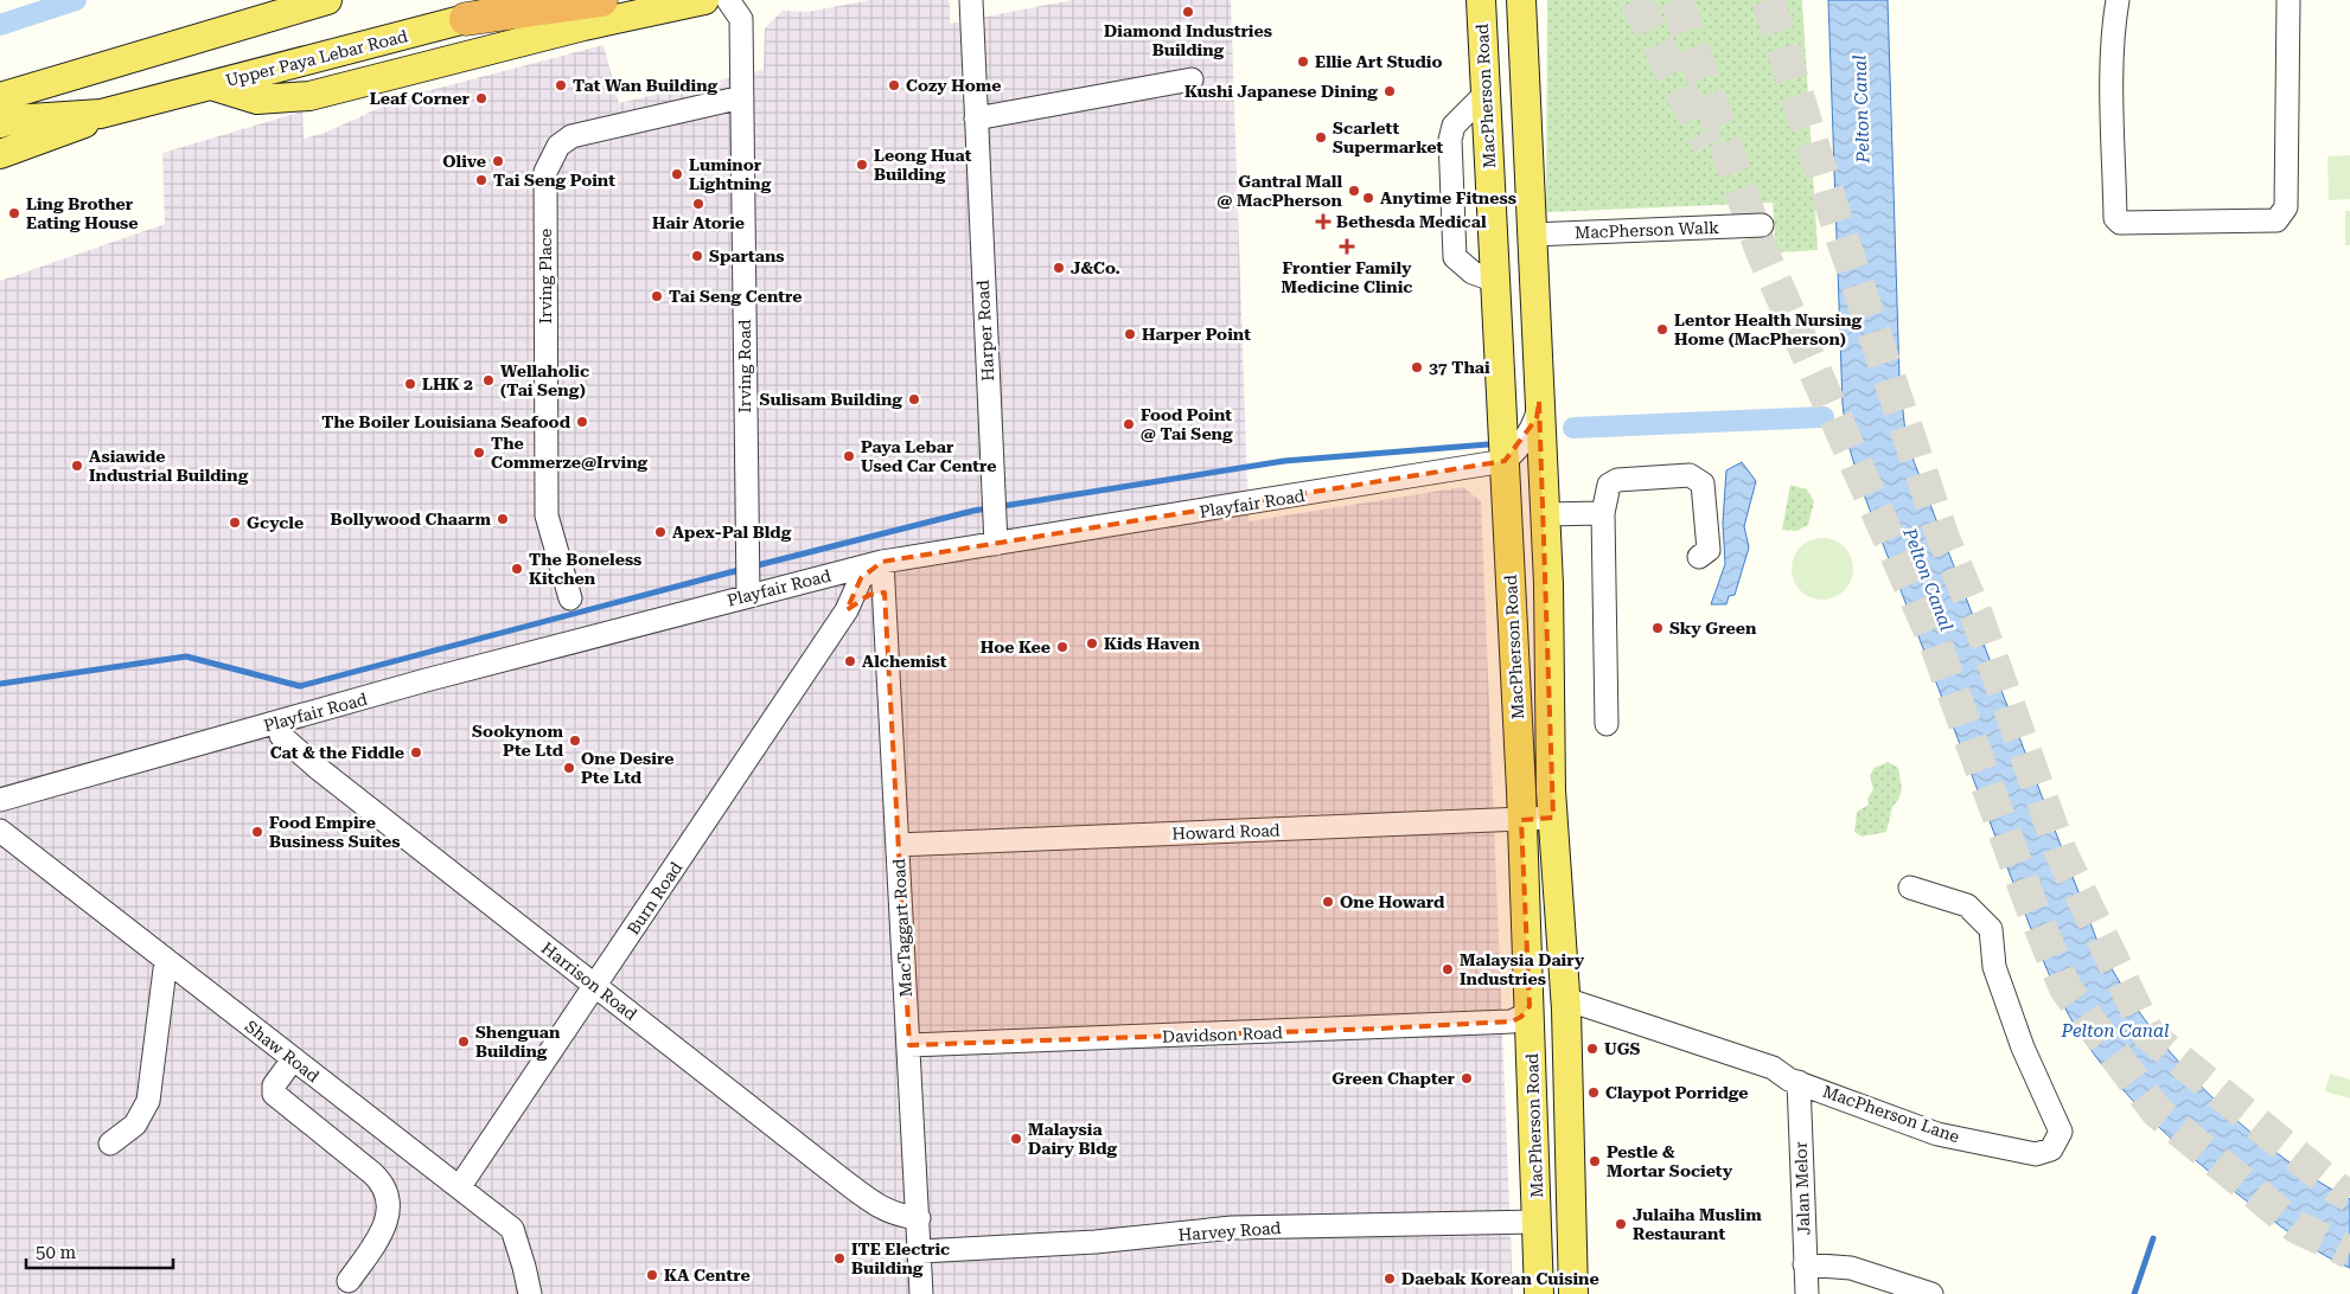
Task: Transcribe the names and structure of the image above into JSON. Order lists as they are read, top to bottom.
{
  "streets": {
    "main road": ["Upper Paya Lebar Road", "MacPherson Road"],
    "street": [
      "MacPherson Walk",
      "Irving Place",
      "Harper Road",
      "Irving Road",
      "Playfair Road",
      "Howard Road",
      "Burn Road",
      "MacTaggart Road",
      "Harrison Road",
      "Davidson Road",
      "Shaw Road",
      "MacPherson Lane",
      "Jalan Melor",
      "Harvey Road"
    ]
  },
  "crossings": [
    ["MacPherson Road", "MacPherson Walk"],
    ["MacPherson Road", "Playfair Road"],
    ["MacPherson Road", "Howard Road"],
    ["MacPherson Road", "Davidson Road"],
    ["MacPherson Road", "MacPherson Lane"],
    ["MacPherson Road", "Harvey Road"],
    ["Irving Place", "Irving Road"],
    ["Harper Road", "Playfair Road"],
    ["Irving Road", "Playfair Road"],
    ["Playfair Road", "Burn Road"],
    ["Playfair Road", "MacTaggart Road"],
    ["Playfair Road", "Harrison Road"],
    ["Howard Road", "MacTaggart Road"],
    ["Burn Road", "MacTaggart Road"],
    ["Burn Road", "Harrison Road"],
    ["Burn Road", "Shaw Road"],
    ["MacTaggart Road", "Harrison Road"],
    ["MacTaggart Road", "Davidson Road"],
    ["MacTaggart Road", "Harvey Road"],
    ["MacPherson Lane", "Jalan Melor"]
  ],
  "water": ["Pelton Canal"],
  "places": {
    "other": [
      "Diamond Industries Building",
      "Ellie Art Studio",
      "Tat Wan Building",
      "Cozy Home",
      "Kushi Japanese Dining",
      "Leaf Corner",
      "Scarlett Supermarket",
      "Olive",
      "Leong Huat Building",
      "Luminor Lightning",
      "Tai Seng Point",
      "Gantral Mall @ MacPherson",
      "Anytime Fitness",
      "Hair Atorie",
      "Ling Brother Eating House",
      "Spartans",
      "J&Co.",
      "Tai Seng Centre",
      "Lentor Health Nursing Home (MacPherson)",
      "Harper Point",
      "37 Thai",
      "Wellaholic (Tai Seng)",
      "LHK 2",
      "Sulisam Building",
      "The Boiler Louisiana Seafood",
      "Food Point @ Tai Seng",
      "The Commerze@Irving",
      "Paya Lebar Used Car Centre",
      "Asiawide Industrial Building",
      "Bollywood Chaarm",
      "Gcycle",
      "Apex-Pal Bldg",
      "The Boneless Kitchen",
      "Sky Green",
      "Kids Haven",
      "Hoe Kee",
      "Alchemist",
      "Sookynom Pte Ltd",
      "Cat & the Fiddle",
      "One Desire Pte Ltd",
      "Food Empire Business Suites",
      "One Howard",
      "Malaysia Dairy Industries",
      "Shenguan Building",
      "UGS",
      "Green Chapter",
      "Claypot Porridge",
      "Malaysia Dairy Bldg",
      "Pestle & Mortar Society",
      "Julaiha Muslim Restaurant",
      "ITE Electric Building",
      "KA Centre",
      "Daebak Korean Cuisine"
    ],
    "health": ["Bethesda Medical", "Frontier Family Medicine Clinic"]
  },
  "scale_bar": "50 m"
}
